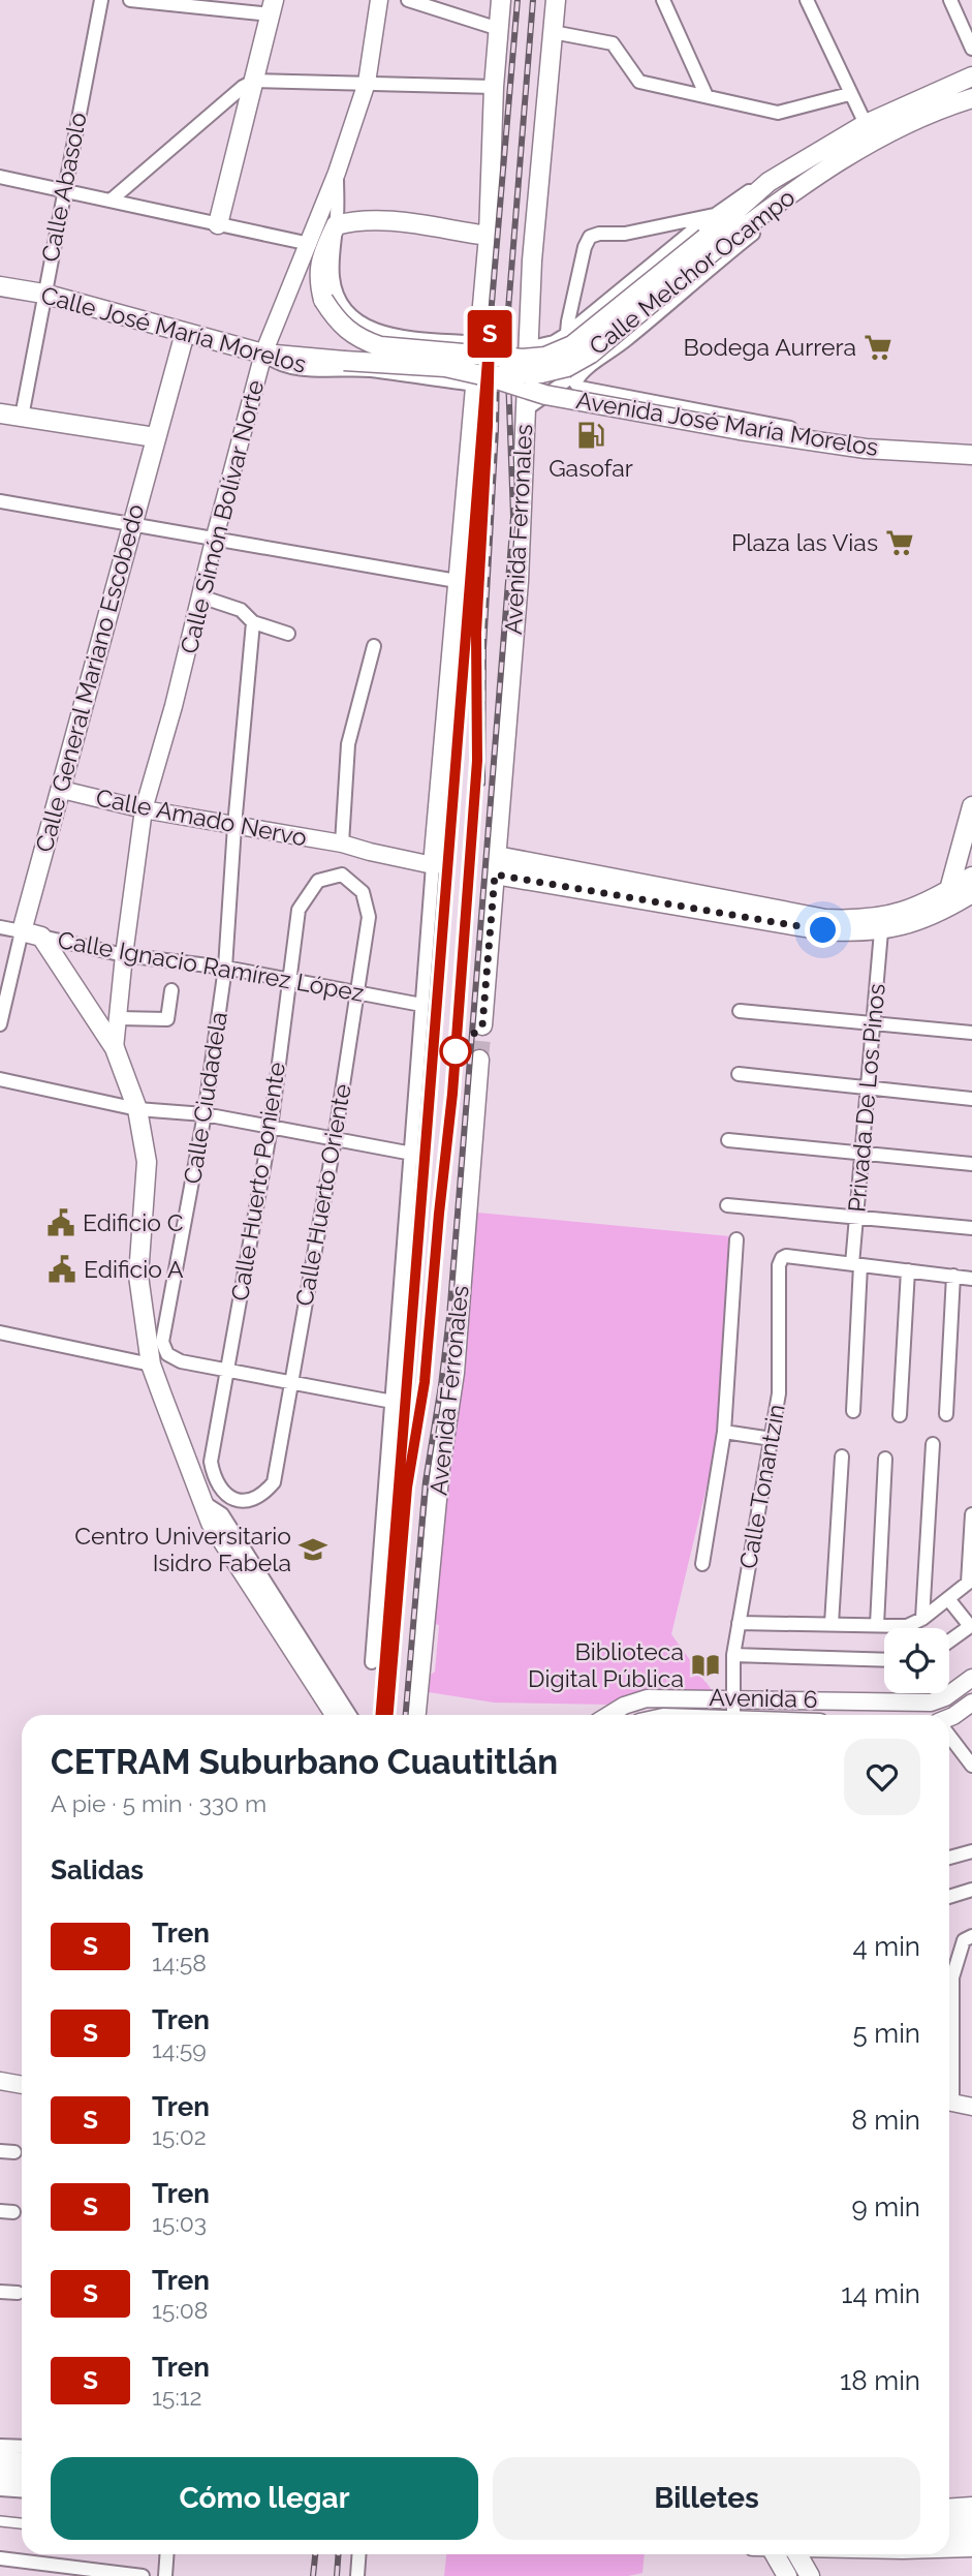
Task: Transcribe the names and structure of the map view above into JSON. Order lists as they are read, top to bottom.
{
  "streets": {
    "main road": [
      "Calle Melchor Ocampo",
      "Calle José María Morelos",
      "Avenida José María Morelos",
      "Avenida Ferronales",
      "Calle General Mariano Escobedo",
      "Calle Ignacio Ramírez López"
    ],
    "street": [
      "Calle Abasolo",
      "Calle Simón Bolívar Norte",
      "Calle Amado Nervo",
      "Calle Ciudadela",
      "Privada De Los Pinos",
      "Calle Huerto Poniente",
      "Calle Huerto Oriente",
      "Calle Tonantzin",
      "Avenida 6"
    ]
  },
  "crossings": [
    ["Calle Abasolo", "Calle José María Morelos"],
    ["Calle Melchor Ocampo", "Calle José María Morelos"],
    ["Calle Melchor Ocampo", "Avenida José María Morelos"],
    ["Calle Melchor Ocampo", "Calle Simón Bolívar Norte"],
    ["Calle Melchor Ocampo", "Avenida Ferronales"],
    ["Calle José María Morelos", "Avenida José María Morelos"],
    ["Calle José María Morelos", "Calle Simón Bolívar Norte"],
    ["Calle José María Morelos", "Calle General Mariano Escobedo"],
    ["Calle Simón Bolívar Norte", "Calle Amado Nervo"],
    ["Calle Simón Bolívar Norte", "Calle Ignacio Ramírez López"],
    ["Calle General Mariano Escobedo", "Calle Amado Nervo"],
    ["Calle General Mariano Escobedo", "Calle Ignacio Ramírez López"],
    ["Calle Amado Nervo", "Calle Ciudadela"],
    ["Calle Ignacio Ramírez López", "Calle Ciudadela"],
    ["Calle Ignacio Ramírez López", "Calle Huerto Poniente"],
    ["Calle Ignacio Ramírez López", "Calle Huerto Oriente"],
    ["Calle Ciudadela", "Calle Huerto Poniente"],
    ["Privada De Los Pinos", "Calle Tonantzin"],
    ["Calle Huerto Poniente", "Calle Huerto Oriente"],
    ["Calle Tonantzin", "Avenida 6"]
  ],
  "places": {
    "supermarket": ["Bodega Aurrera", "Plaza las Vias"],
    "fuel station": ["Gasofar"],
    "public building": ["Edificio C", "Edificio A"],
    "school or university": ["Centro Universitario Isidro Fabela"],
    "library": ["Biblioteca Digital Pública"]
  },
  "page": {
    "on_map": "S",
    "heading": [
      ["CETRAM Suburbano Cuautitlán", "A pie · 5 min · 330 m"],
      "Salidas"
    ],
    "list": [
      {
        "mark": "S",
        "name": "Tren",
        "note": "14:58",
        "value": "4 min"
      },
      {
        "mark": "S",
        "name": "Tren",
        "note": "14:59",
        "value": "5 min"
      },
      {
        "mark": "S",
        "name": "Tren",
        "note": "15:02",
        "value": "8 min"
      },
      {
        "mark": "S",
        "name": "Tren",
        "note": "15:03",
        "value": "9 min"
      },
      {
        "mark": "S",
        "name": "Tren",
        "note": "15:08",
        "value": "14 min"
      },
      {
        "mark": "S",
        "name": "Tren",
        "note": "15:12",
        "value": "18 min"
      }
    ],
    "buttons": ["Cómo llegar", "Billetes"]
  }
}
